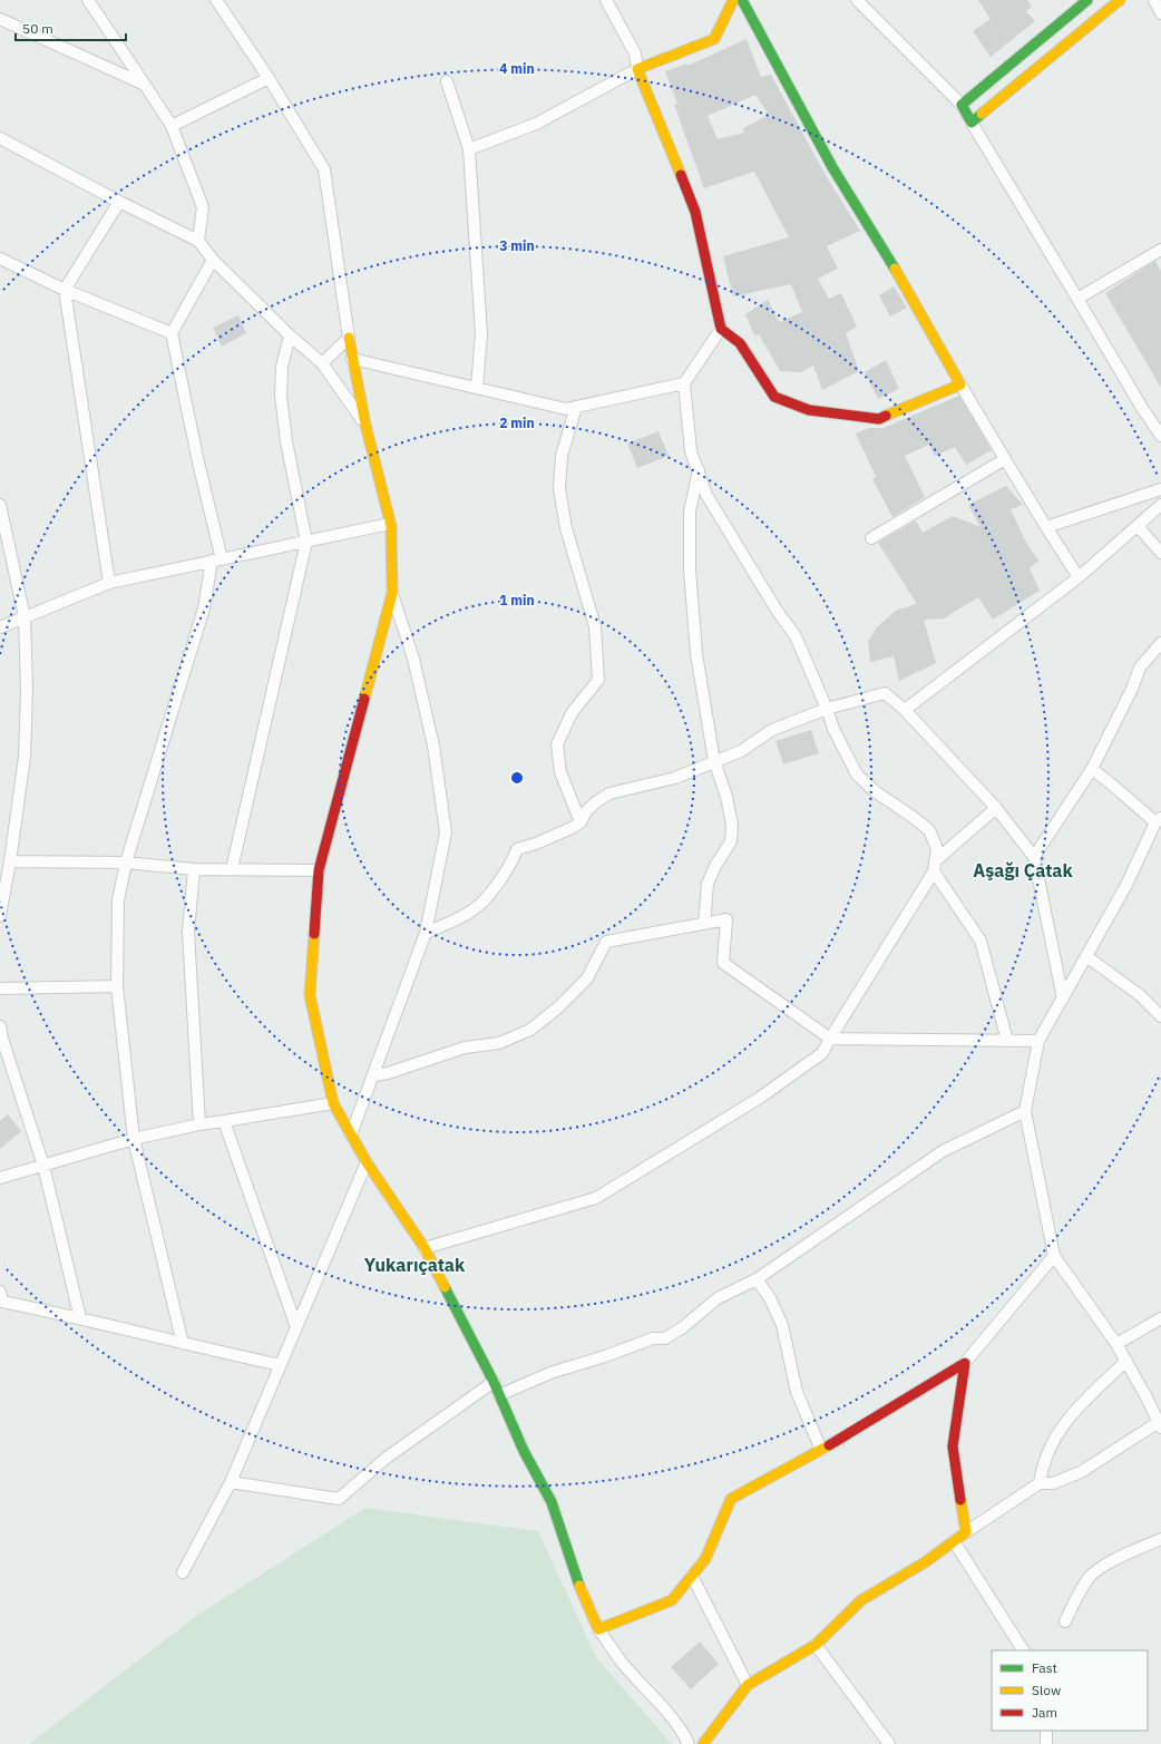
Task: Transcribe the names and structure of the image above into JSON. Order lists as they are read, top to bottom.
{
  "districts": ["Aşağı Çatak", "Yukarıçatak"],
  "legend": ["Fast", "Slow", "Jam"],
  "scale_bar": "50 m",
  "rings": [
    "4 min",
    "3 min",
    "2 min",
    "1 min"
  ]
}
